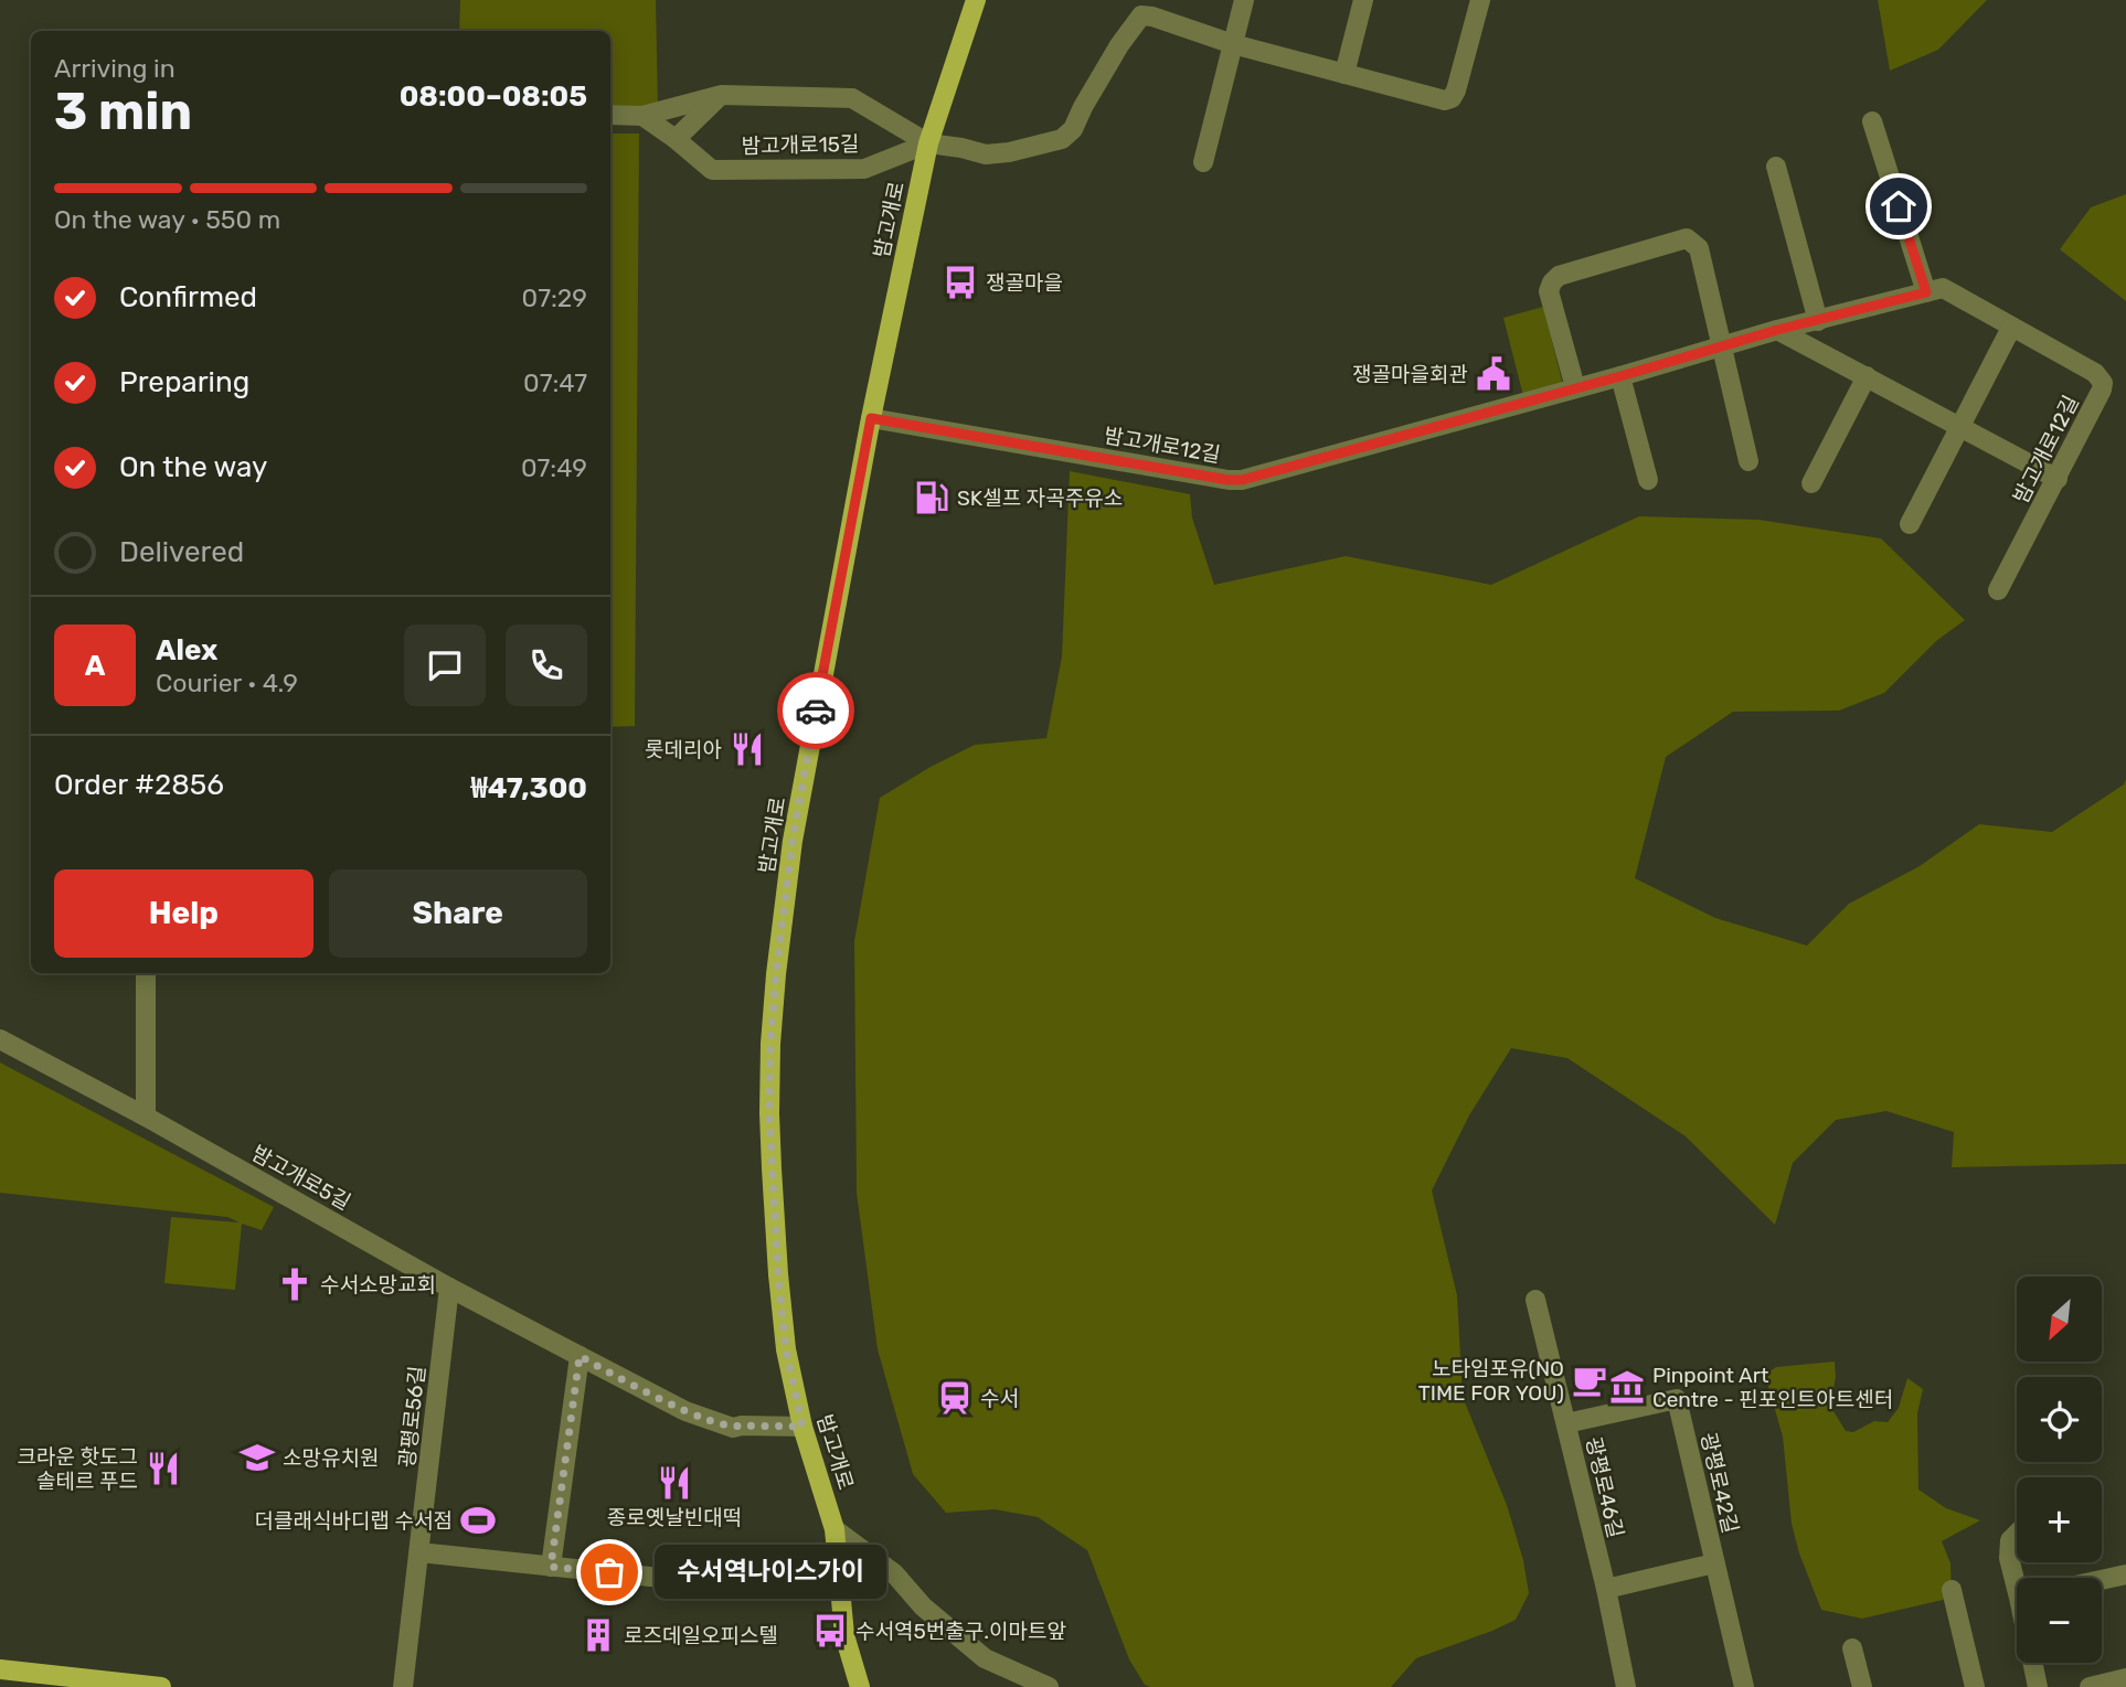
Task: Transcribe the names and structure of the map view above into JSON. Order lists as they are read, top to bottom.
{
  "streets": {
    "main road": ["밤고개로"],
    "street": [
      "밤고개로15길",
      "밤고개로12길",
      "밤고개로5길",
      "광평로56길",
      "광평로42길",
      "광평로46길"
    ]
  },
  "crossings": [
    ["밤고개로15길", "밤고개로"],
    ["밤고개로", "밤고개로12길"],
    ["밤고개로", "밤고개로5길"],
    ["밤고개로5길", "광평로56길"],
    ["광평로42길", "광평로46길"]
  ],
  "places": {
    "bus stop": ["쟁골마을", "수서역5번출구.이마트앞"],
    "public building": ["쟁골마을회관"],
    "fuel station": ["SK셀프 자곡주유소"],
    "restaurant": ["롯데리아", "크라운 핫도그 솔테르 푸드", "종로옛날빈대떡"],
    "church": ["수서소망교회"],
    "cafe": ["노타임포유(NO TIME FOR YOU)"],
    "museum": ["Pinpoint Art Centre - 핀포인트아트센터"],
    "station": ["수서"],
    "school or university": ["소망유치원"],
    "sports": ["더클래식바디랩 수서점"],
    "other": ["수서역나이스가이"],
    "building": ["로즈데일오피스텔"]
  },
  "north": "bottom left",
  "page": {
    "heading": ["3 min", "Arriving in", "08:00–08:05"],
    "panel": [
      "Alex",
      "Courier · 4.9",
      "Order #2856",
      "₩47,300"
    ],
    "bar": "On the way · 550 m",
    "list": [
      ["Confirmed", "07:29"],
      ["Preparing", "07:47"],
      ["On the way", "07:49"],
      "Delivered"
    ],
    "round": "A",
    "buttons": ["Help", "Share"],
    "map_buttons": ["+", "−"],
    "bubble": "수서역나이스가이"
  }
}
